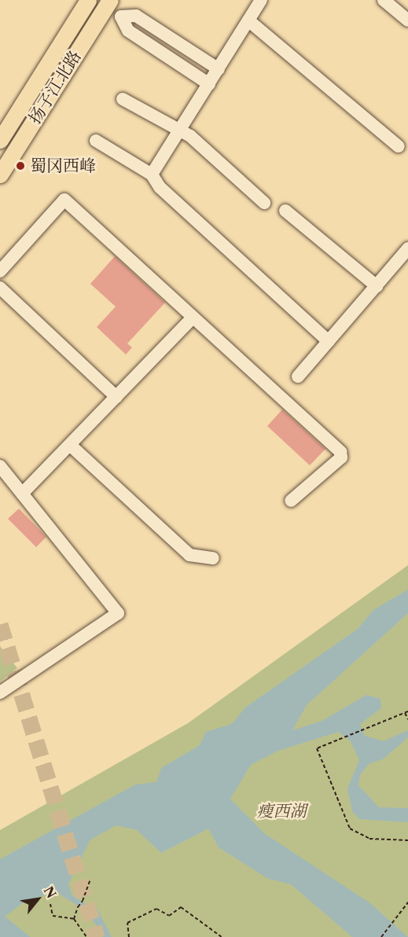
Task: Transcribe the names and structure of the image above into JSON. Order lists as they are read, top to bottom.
{
  "streets": {
    "main road": ["扬子江北路"]
  },
  "parks": ["瘦西湖"],
  "places": ["蜀冈西峰"],
  "north": "top right"
}
